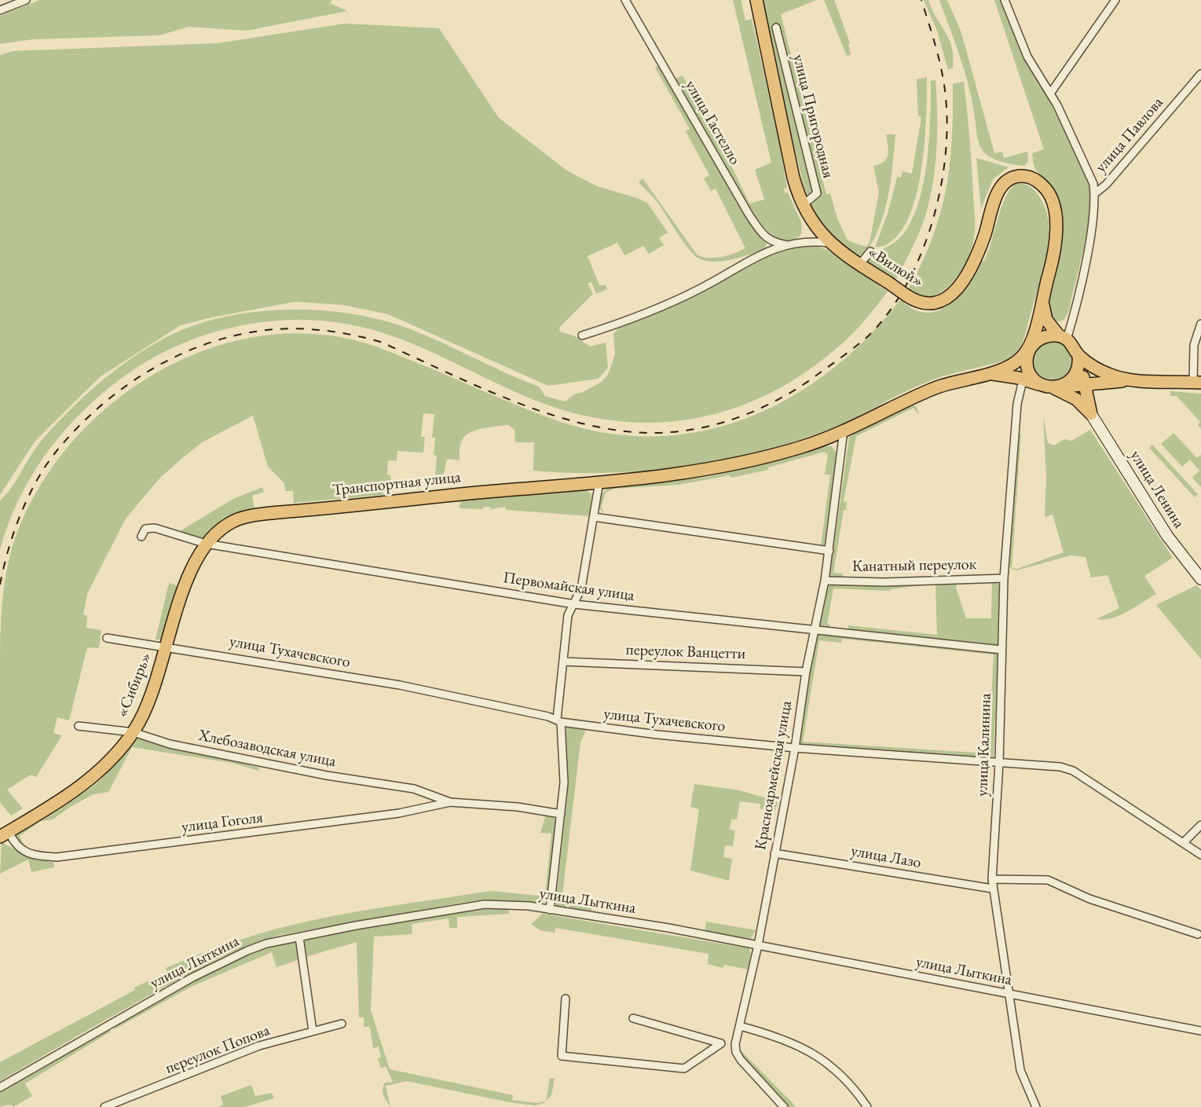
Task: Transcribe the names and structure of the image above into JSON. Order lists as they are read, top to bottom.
{
  "streets": {
    "highway": ["«Вилюй»", "Транспортная улица", "«Сибирь»"],
    "main road": ["улица Ленина"],
    "street": [
      "улица Пригородная",
      "улица Гастелло",
      "улица Павлова",
      "Канатный переулок",
      "Первомайская улица",
      "улица Тухачевского",
      "переулок Ванцетти",
      "улица Калинина",
      "Хлебозаводская улица",
      "Красноармейская улица",
      "улица Гоголя",
      "улица Лазо",
      "улица Лыткина",
      "переулок Попова"
    ]
  },
  "crossings": [
    ["улица Пригородная", "«Вилюй»"],
    ["Транспортная улица", "Первомайская улица"],
    ["Транспортная улица", "«Сибирь»"],
    ["Транспортная улица", "Красноармейская улица"],
    ["Канатный переулок", "улица Калинина"],
    ["Канатный переулок", "Красноармейская улица"],
    ["Первомайская улица", "«Сибирь»"],
    ["Первомайская улица", "улица Калинина"],
    ["Первомайская улица", "Красноармейская улица"],
    ["улица Тухачевского", "«Сибирь»"],
    ["улица Тухачевского", "улица Калинина"],
    ["улица Тухачевского", "Красноармейская улица"],
    ["переулок Ванцетти", "Красноармейская улица"],
    ["«Сибирь»", "Хлебозаводская улица"],
    ["«Сибирь»", "улица Гоголя"],
    ["улица Калинина", "улица Лазо"],
    ["улица Калинина", "улица Лыткина"],
    ["Хлебозаводская улица", "улица Гоголя"],
    ["Красноармейская улица", "улица Лазо"],
    ["Красноармейская улица", "улица Лыткина"]
  ]
}
